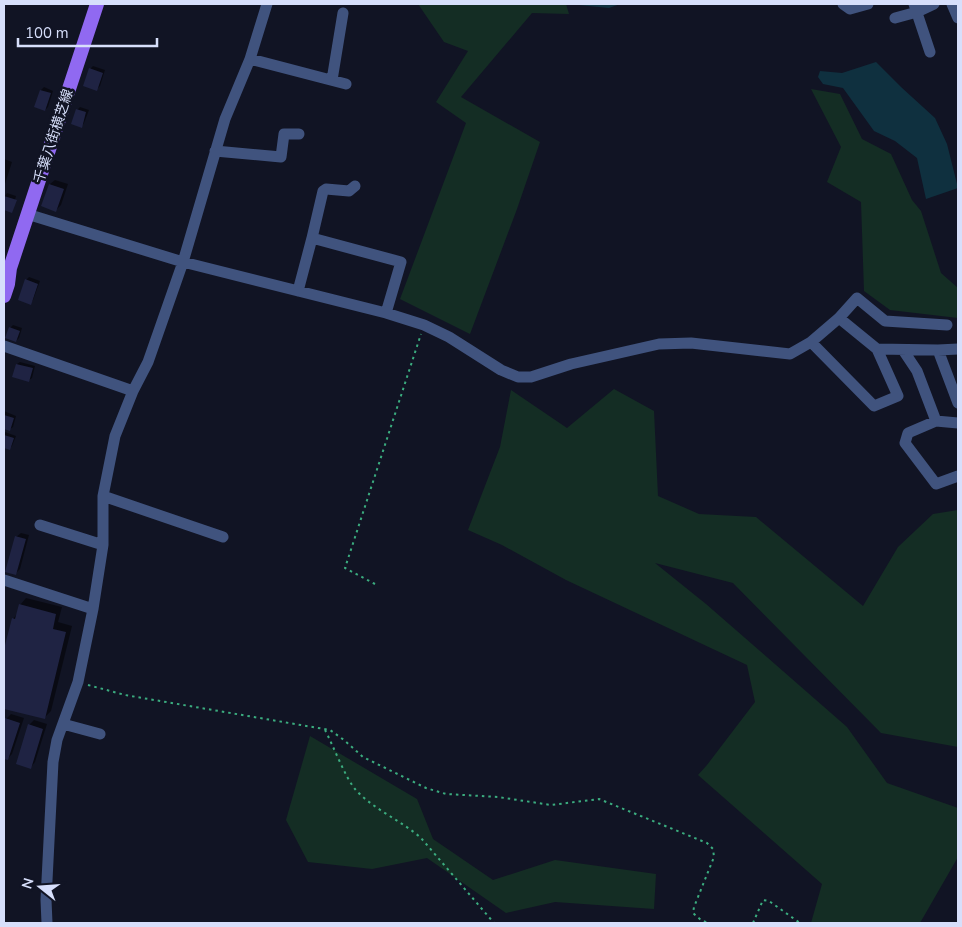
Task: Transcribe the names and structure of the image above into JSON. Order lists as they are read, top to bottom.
{
  "streets": {
    "main road": ["千葉八街横芝線"]
  },
  "scale_bar": "100 m",
  "north": "left"
}
